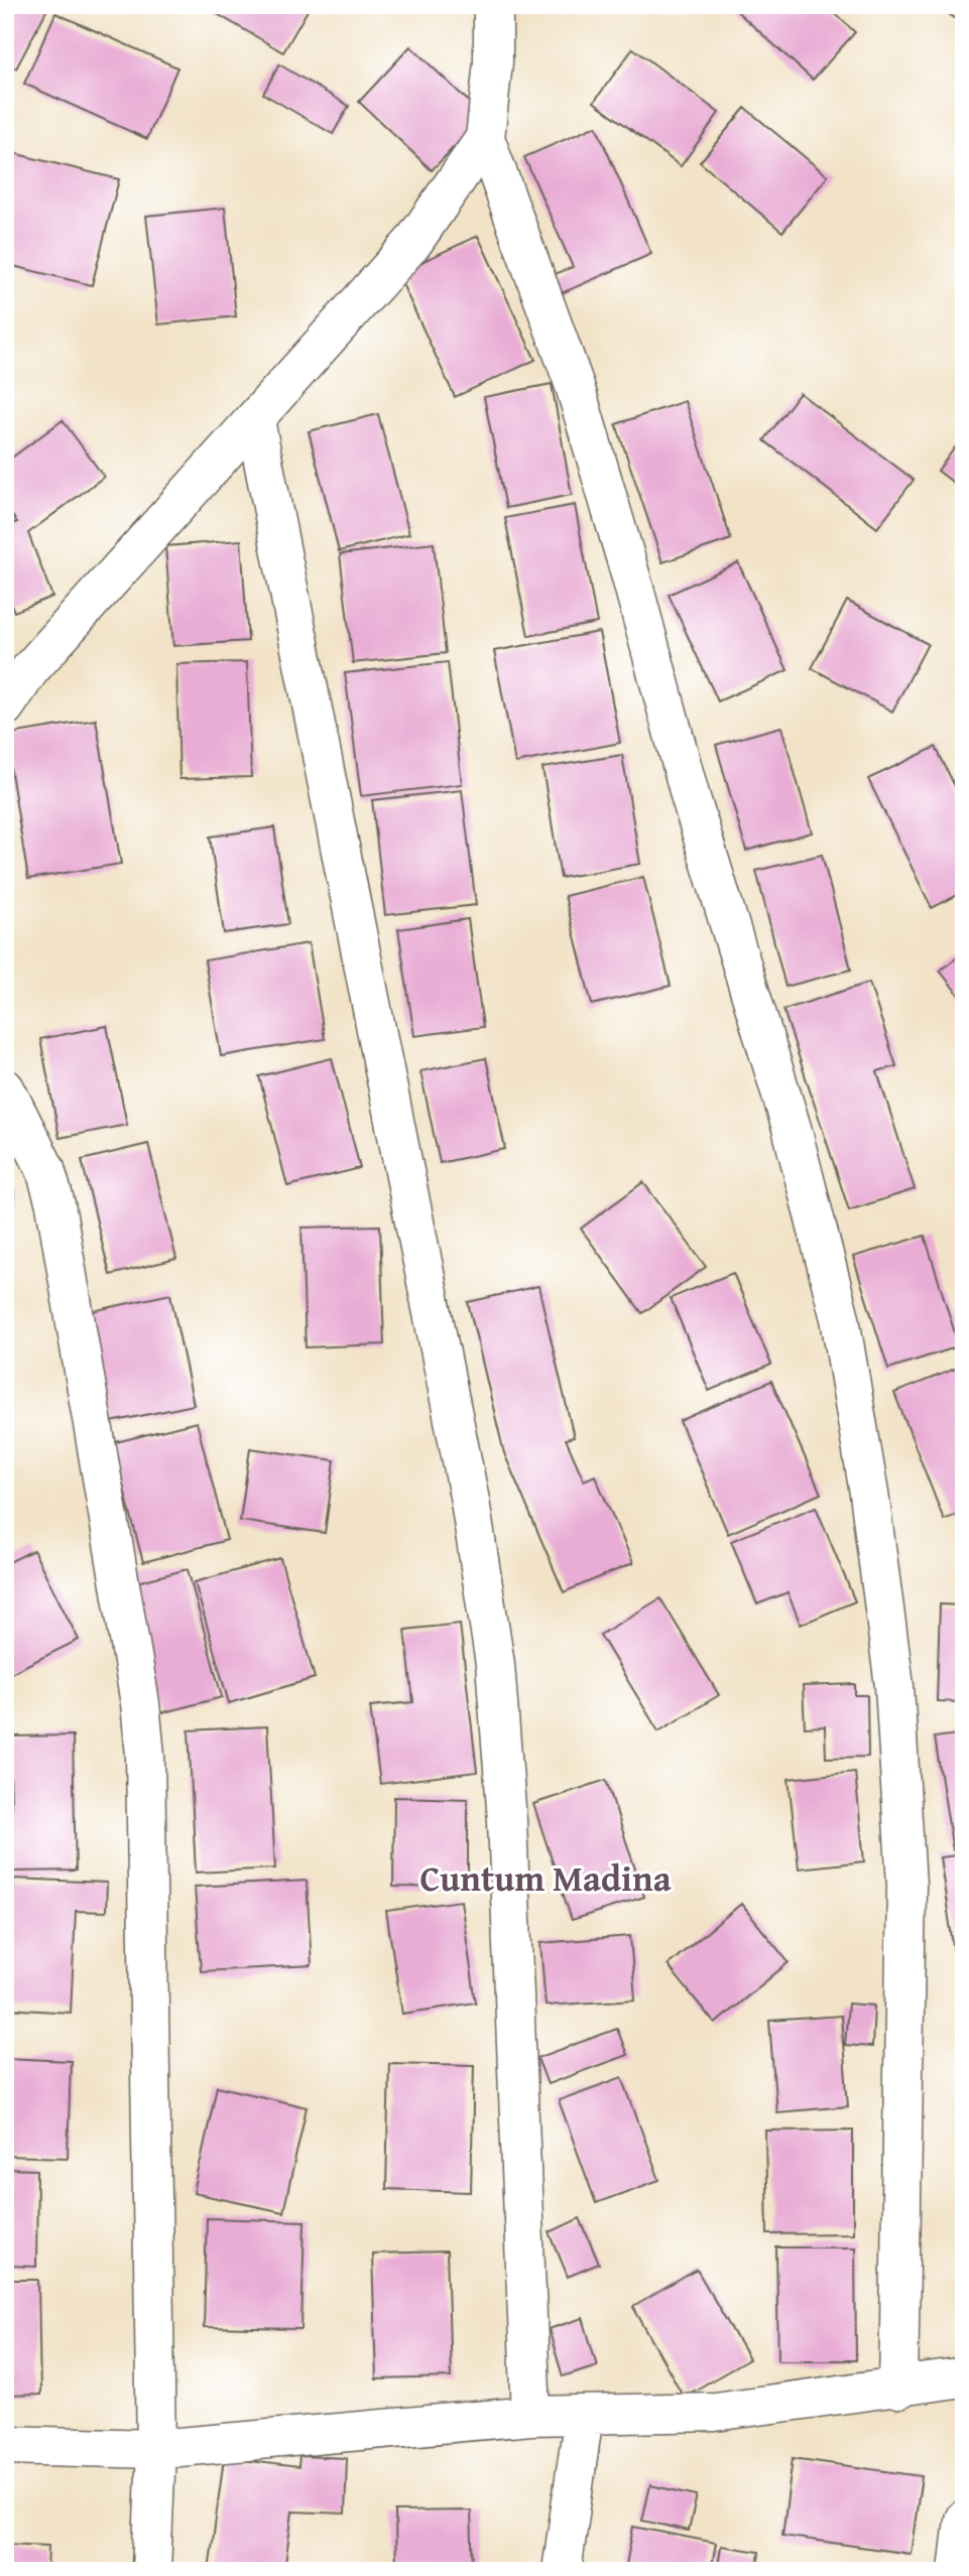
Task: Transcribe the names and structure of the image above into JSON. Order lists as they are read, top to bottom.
{
  "districts": ["Cuntum Madina"]
}
